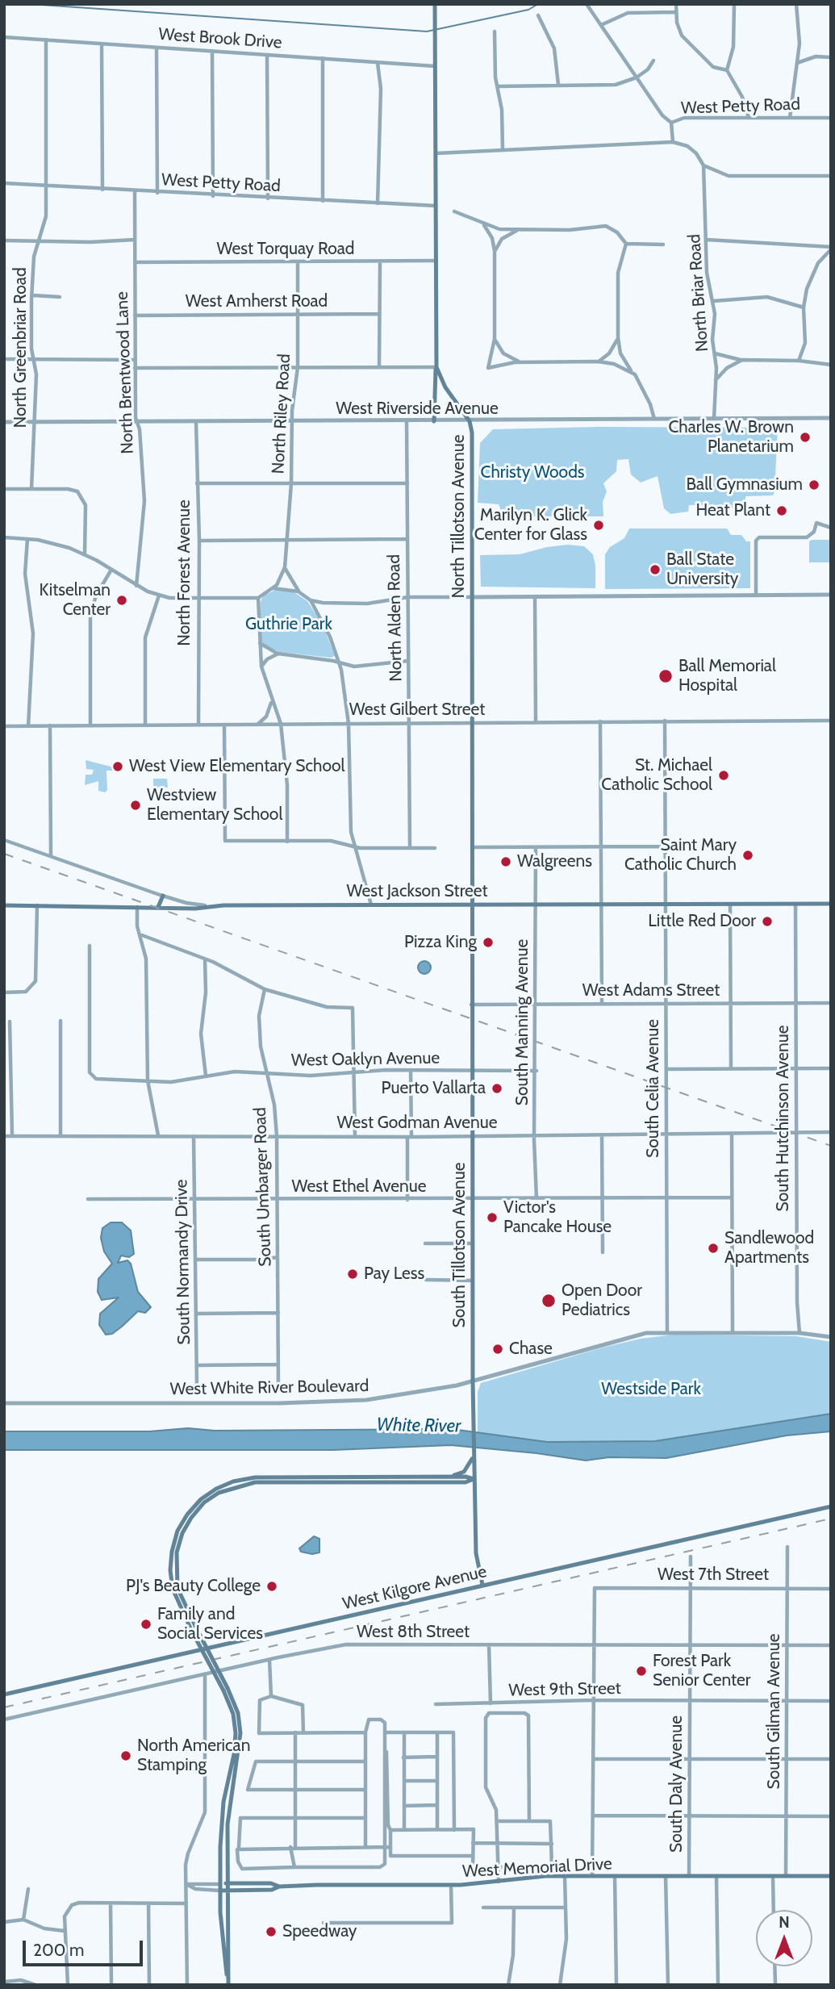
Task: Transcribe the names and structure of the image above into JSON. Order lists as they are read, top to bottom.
{
  "streets": {
    "main road": [
      "North Tillotson Avenue",
      "West Jackson Street",
      "South Tillotson Avenue",
      "West Kilgore Avenue",
      "West Memorial Drive"
    ],
    "street": [
      "West Brook Drive",
      "West Petty Road",
      "West Torquay Road",
      "North Briar Road",
      "West Amherst Road",
      "North Greenbriar Road",
      "North Brentwood Lane",
      "West Riverside Avenue",
      "North Riley Road",
      "North Forest Avenue",
      "North Alden Road",
      "West Gilbert Street",
      "West Adams Street",
      "South Manning Avenue",
      "West Oaklyn Avenue",
      "South Celia Avenue",
      "South Hutchinson Avenue",
      "West Godman Avenue",
      "South Umbarger Road",
      "West Ethel Avenue",
      "South Normandy Drive",
      "West White River Boulevard",
      "West 7th Street",
      "West 8th Street",
      "West 9th Street",
      "South Gilman Avenue",
      "South Daly Avenue"
    ]
  },
  "crossings": [
    ["West Brook Drive", "North Greenbriar Road"],
    ["West Brook Drive", "North Tillotson Avenue"],
    ["West Petty Road", "North Greenbriar Road"],
    ["West Petty Road", "North Brentwood Lane"],
    ["West Petty Road", "North Tillotson Avenue"],
    ["West Torquay Road", "North Brentwood Lane"],
    ["West Torquay Road", "North Riley Road"],
    ["West Torquay Road", "North Tillotson Avenue"],
    ["North Briar Road", "West Riverside Avenue"],
    ["West Amherst Road", "North Brentwood Lane"],
    ["West Amherst Road", "North Riley Road"],
    ["North Greenbriar Road", "West Riverside Avenue"],
    ["North Brentwood Lane", "West Riverside Avenue"],
    ["West Riverside Avenue", "North Riley Road"],
    ["West Riverside Avenue", "North Tillotson Avenue"],
    ["West Riverside Avenue", "North Forest Avenue"],
    ["West Riverside Avenue", "North Alden Road"],
    ["North Tillotson Avenue", "West Gilbert Street"],
    ["North Tillotson Avenue", "West Jackson Street"],
    ["North Tillotson Avenue", "South Tillotson Avenue"],
    ["North Forest Avenue", "West Gilbert Street"],
    ["North Alden Road", "West Gilbert Street"],
    ["West Gilbert Street", "South Celia Avenue"],
    ["West Jackson Street", "South Manning Avenue"],
    ["West Jackson Street", "South Celia Avenue"],
    ["West Jackson Street", "South Hutchinson Avenue"],
    ["West Jackson Street", "South Tillotson Avenue"],
    ["West Adams Street", "South Manning Avenue"],
    ["West Adams Street", "South Celia Avenue"],
    ["West Adams Street", "South Hutchinson Avenue"],
    ["West Adams Street", "South Tillotson Avenue"],
    ["South Manning Avenue", "West Oaklyn Avenue"],
    ["South Manning Avenue", "West Godman Avenue"],
    ["South Manning Avenue", "West Ethel Avenue"],
    ["West Oaklyn Avenue", "South Umbarger Road"],
    ["West Oaklyn Avenue", "South Tillotson Avenue"],
    ["South Celia Avenue", "West Godman Avenue"],
    ["South Celia Avenue", "West Ethel Avenue"],
    ["South Celia Avenue", "West White River Boulevard"],
    ["South Hutchinson Avenue", "West Godman Avenue"],
    ["South Hutchinson Avenue", "West White River Boulevard"],
    ["West Godman Avenue", "South Umbarger Road"],
    ["West Godman Avenue", "South Tillotson Avenue"],
    ["West Godman Avenue", "South Normandy Drive"],
    ["South Umbarger Road", "West Ethel Avenue"],
    ["West Ethel Avenue", "South Tillotson Avenue"],
    ["West Ethel Avenue", "South Normandy Drive"],
    ["South Tillotson Avenue", "West White River Boulevard"],
    ["West 7th Street", "West 8th Street"],
    ["West 7th Street", "South Gilman Avenue"],
    ["West 7th Street", "South Daly Avenue"],
    ["West 8th Street", "South Gilman Avenue"],
    ["West 8th Street", "South Daly Avenue"],
    ["West 9th Street", "South Gilman Avenue"],
    ["West 9th Street", "South Daly Avenue"],
    ["South Gilman Avenue", "West Memorial Drive"],
    ["South Daly Avenue", "West Memorial Drive"]
  ],
  "water": ["White River"],
  "parks": ["Christy Woods", "Guthrie Park", "Westside Park"],
  "places": [
    "Charles W. Brown Planetarium",
    "Ball Gymnasium",
    "Heat Plant",
    "Marilyn K. Glick Center for Glass",
    "Ball State University",
    "Kitselman Center",
    "Ball Memorial Hospital",
    "West View Elementary School",
    "St. Michael Catholic School",
    "Westview Elementary School",
    "Saint Mary Catholic Church",
    "Walgreens",
    "Little Red Door",
    "Pizza King",
    "Puerto Vallarta",
    "Victor's Pancake House",
    "Sandlewood Apartments",
    "Pay Less",
    "Open Door Pediatrics",
    "Chase",
    "PJ's Beauty College",
    "Family and Social Services",
    "Forest Park Senior Center",
    "North American Stamping",
    "Speedway"
  ],
  "scale_bar": "200 m",
  "north": "top"
}
